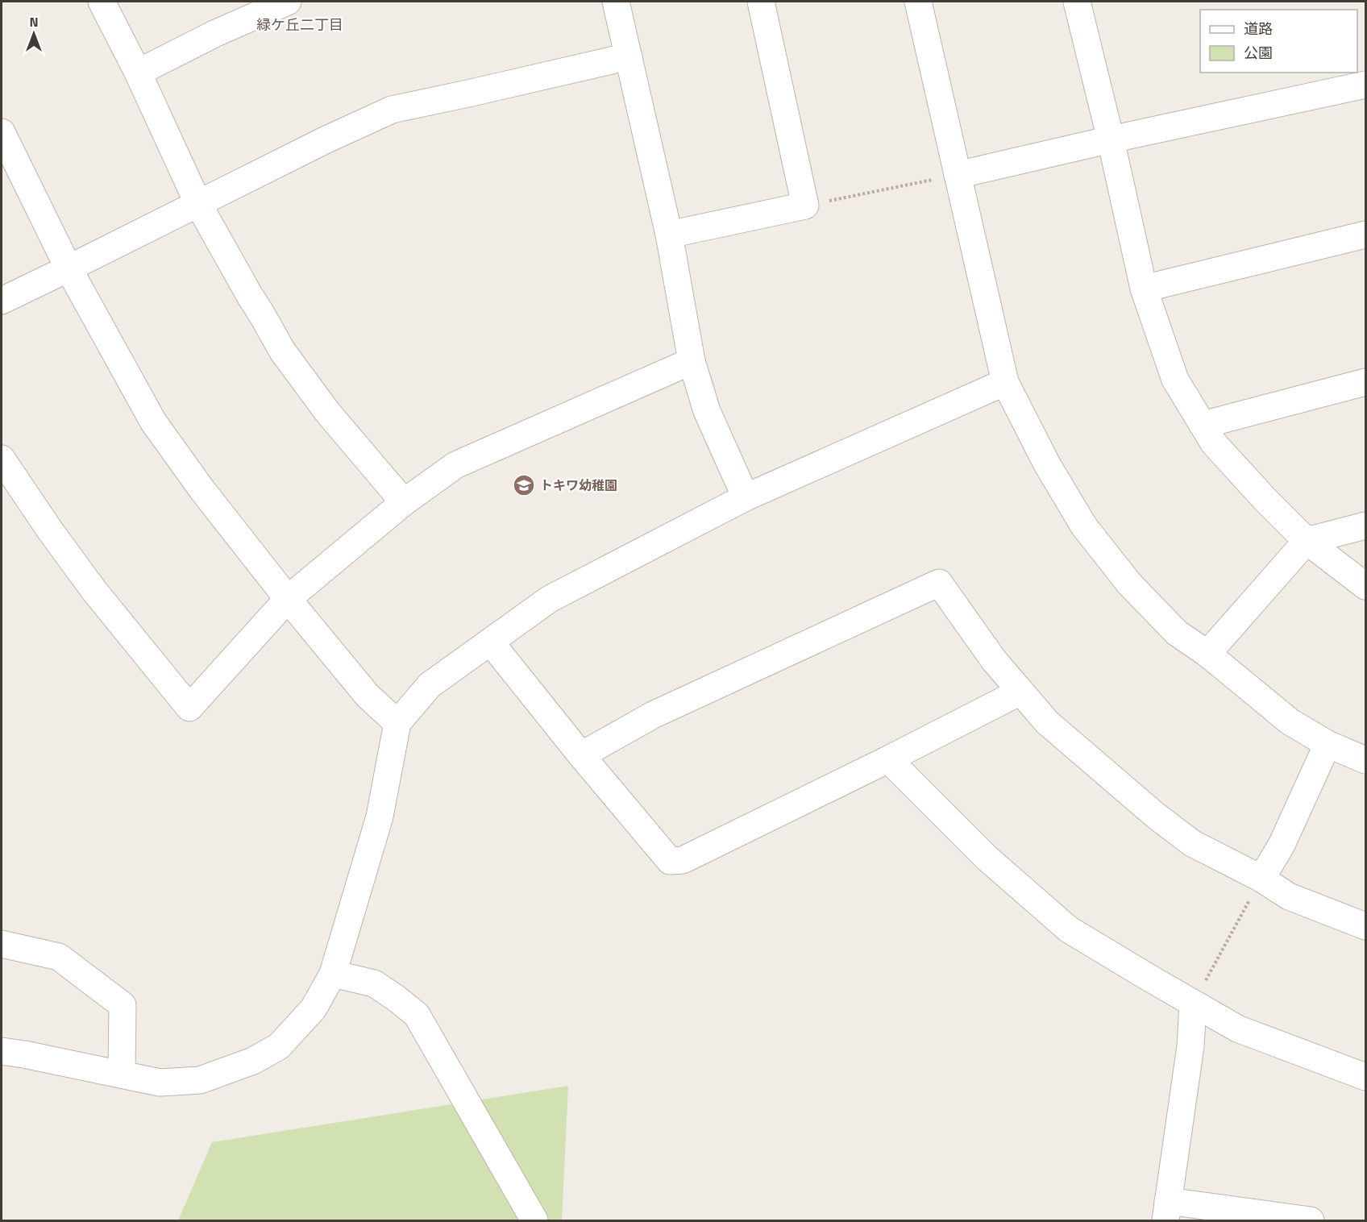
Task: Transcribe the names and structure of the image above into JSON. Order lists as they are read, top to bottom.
{
  "districts": ["緑ケ丘二丁目"],
  "places": {
    "school or university": ["トキワ幼稚園"]
  },
  "legend": ["道路", "公園"],
  "north": "top"
}
